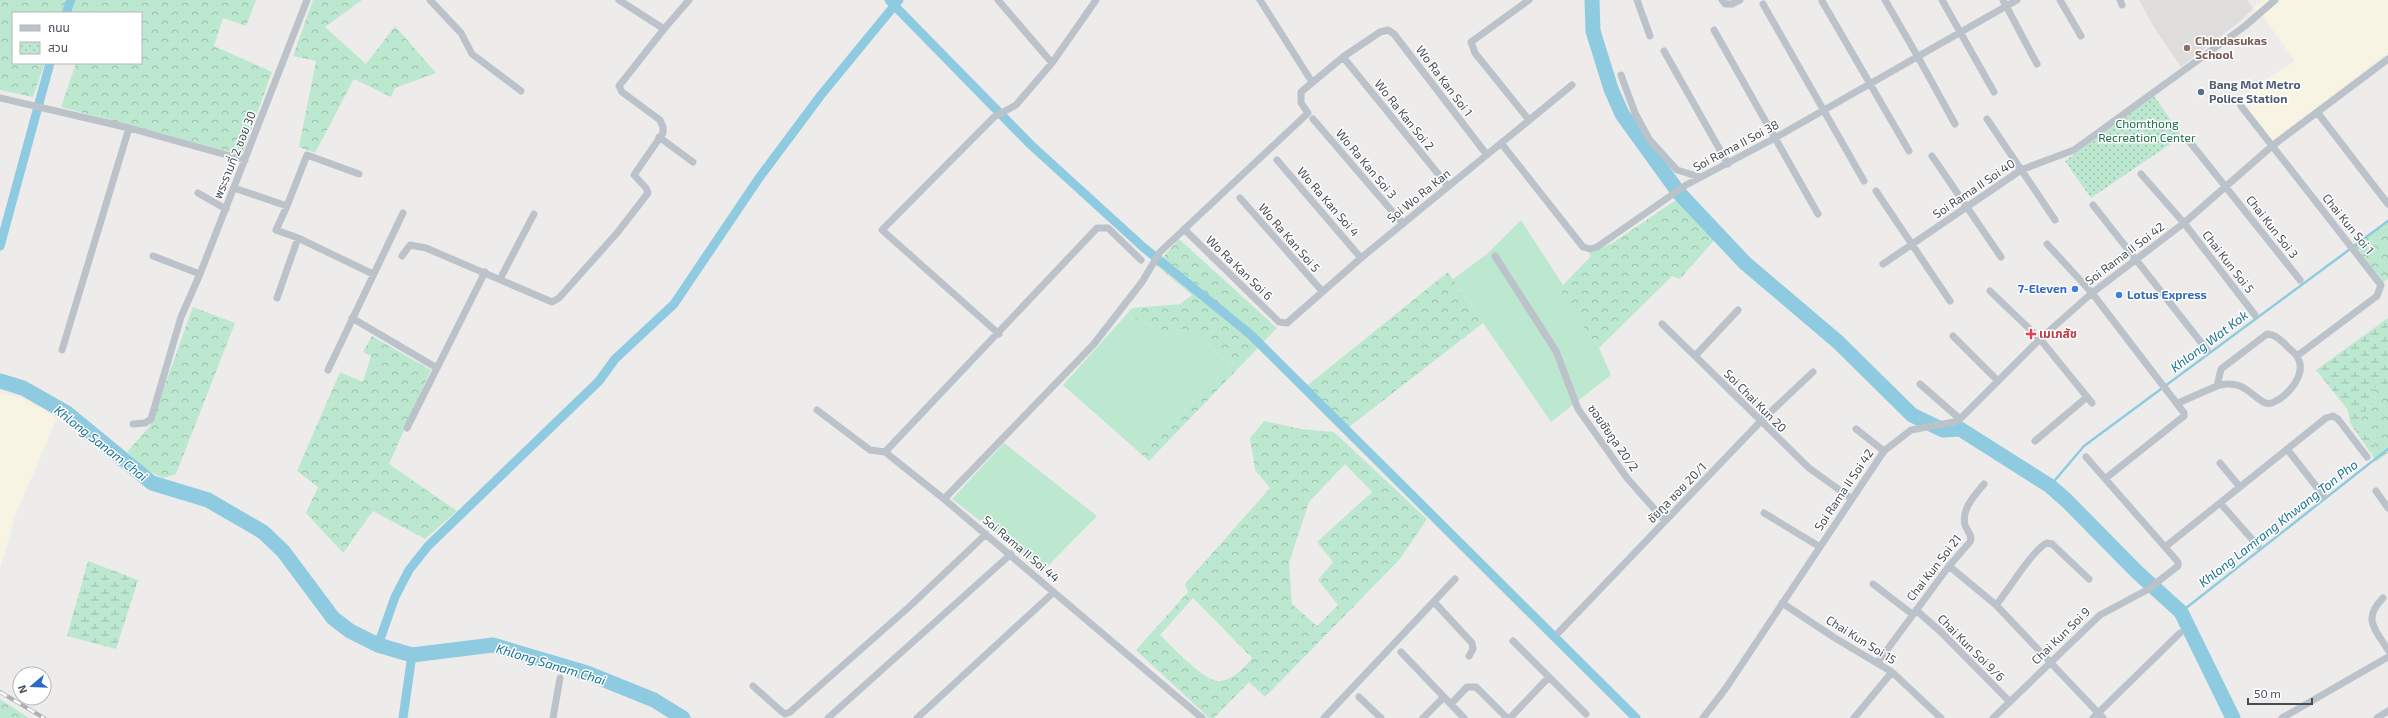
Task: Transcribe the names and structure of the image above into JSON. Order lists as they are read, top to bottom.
{
  "streets": {
    "street": [
      "Wo Ra Kan Soi 1",
      "Wo Ra Kan Soi 2",
      "Soi Rama II Soi 38",
      "พระรามที่ 2 ซอย 30",
      "Wo Ra Kan Soi 3",
      "Soi Rama II Soi 40",
      "Soi Wo Ra Kan",
      "Wo Ra Kan Soi 4",
      "Chai Kun Soi 1",
      "Chai Kun Soi 3",
      "Wo Ra Kan Soi 5",
      "Soi Rama II Soi 42",
      "Chai Kun Soi 5",
      "Wo Ra Kan Soi 6",
      "Soi Chai Kun 20",
      "ซอยชัยกูล 20/2",
      "ชัยกูล ซอย 20/1",
      "Soi Rama II Soi 44",
      "Chai Kun Soi 21",
      "Chai Kun Soi 9",
      "Chai Kun Soi 15",
      "Chai Kun Soi 9/6"
    ]
  },
  "crossings": [
    ["Wo Ra Kan Soi 1", "Wo Ra Kan Soi 2"],
    ["Wo Ra Kan Soi 1", "Soi Wo Ra Kan"],
    ["Wo Ra Kan Soi 2", "Soi Wo Ra Kan"],
    ["Soi Rama II Soi 38", "Soi Wo Ra Kan"],
    ["Wo Ra Kan Soi 3", "Soi Wo Ra Kan"],
    ["Soi Wo Ra Kan", "Wo Ra Kan Soi 4"],
    ["Soi Wo Ra Kan", "Wo Ra Kan Soi 5"],
    ["Soi Wo Ra Kan", "Wo Ra Kan Soi 6"],
    ["Chai Kun Soi 1", "Soi Rama II Soi 42"],
    ["Chai Kun Soi 3", "Soi Rama II Soi 42"],
    ["Soi Rama II Soi 42", "Chai Kun Soi 5"],
    ["Soi Rama II Soi 42", "Soi Chai Kun 20"],
    ["Soi Rama II Soi 42", "Chai Kun Soi 15"],
    ["Soi Chai Kun 20", "ชัยกูล ซอย 20/1"],
    ["ซอยชัยกูล 20/2", "ชัยกูล ซอย 20/1"],
    ["Chai Kun Soi 21", "Chai Kun Soi 15"],
    ["Chai Kun Soi 21", "Chai Kun Soi 9/6"],
    ["Chai Kun Soi 9", "Chai Kun Soi 9/6"]
  ],
  "water": ["Khlong Wat Kok", "Khlong Sanam Chai", "Khlong Lamrang Khwang Ton Pho"],
  "parks": ["Chomthong Recreation Center"],
  "places": {
    "other": [
      "Chindasukas School",
      "Bang Mot Metro Police Station",
      "7-Eleven",
      "Lotus Express"
    ],
    "health": ["เมเภสัช"]
  },
  "legend": ["ถนน", "สวน"],
  "scale_bar": "50 m",
  "north": "left"
}
